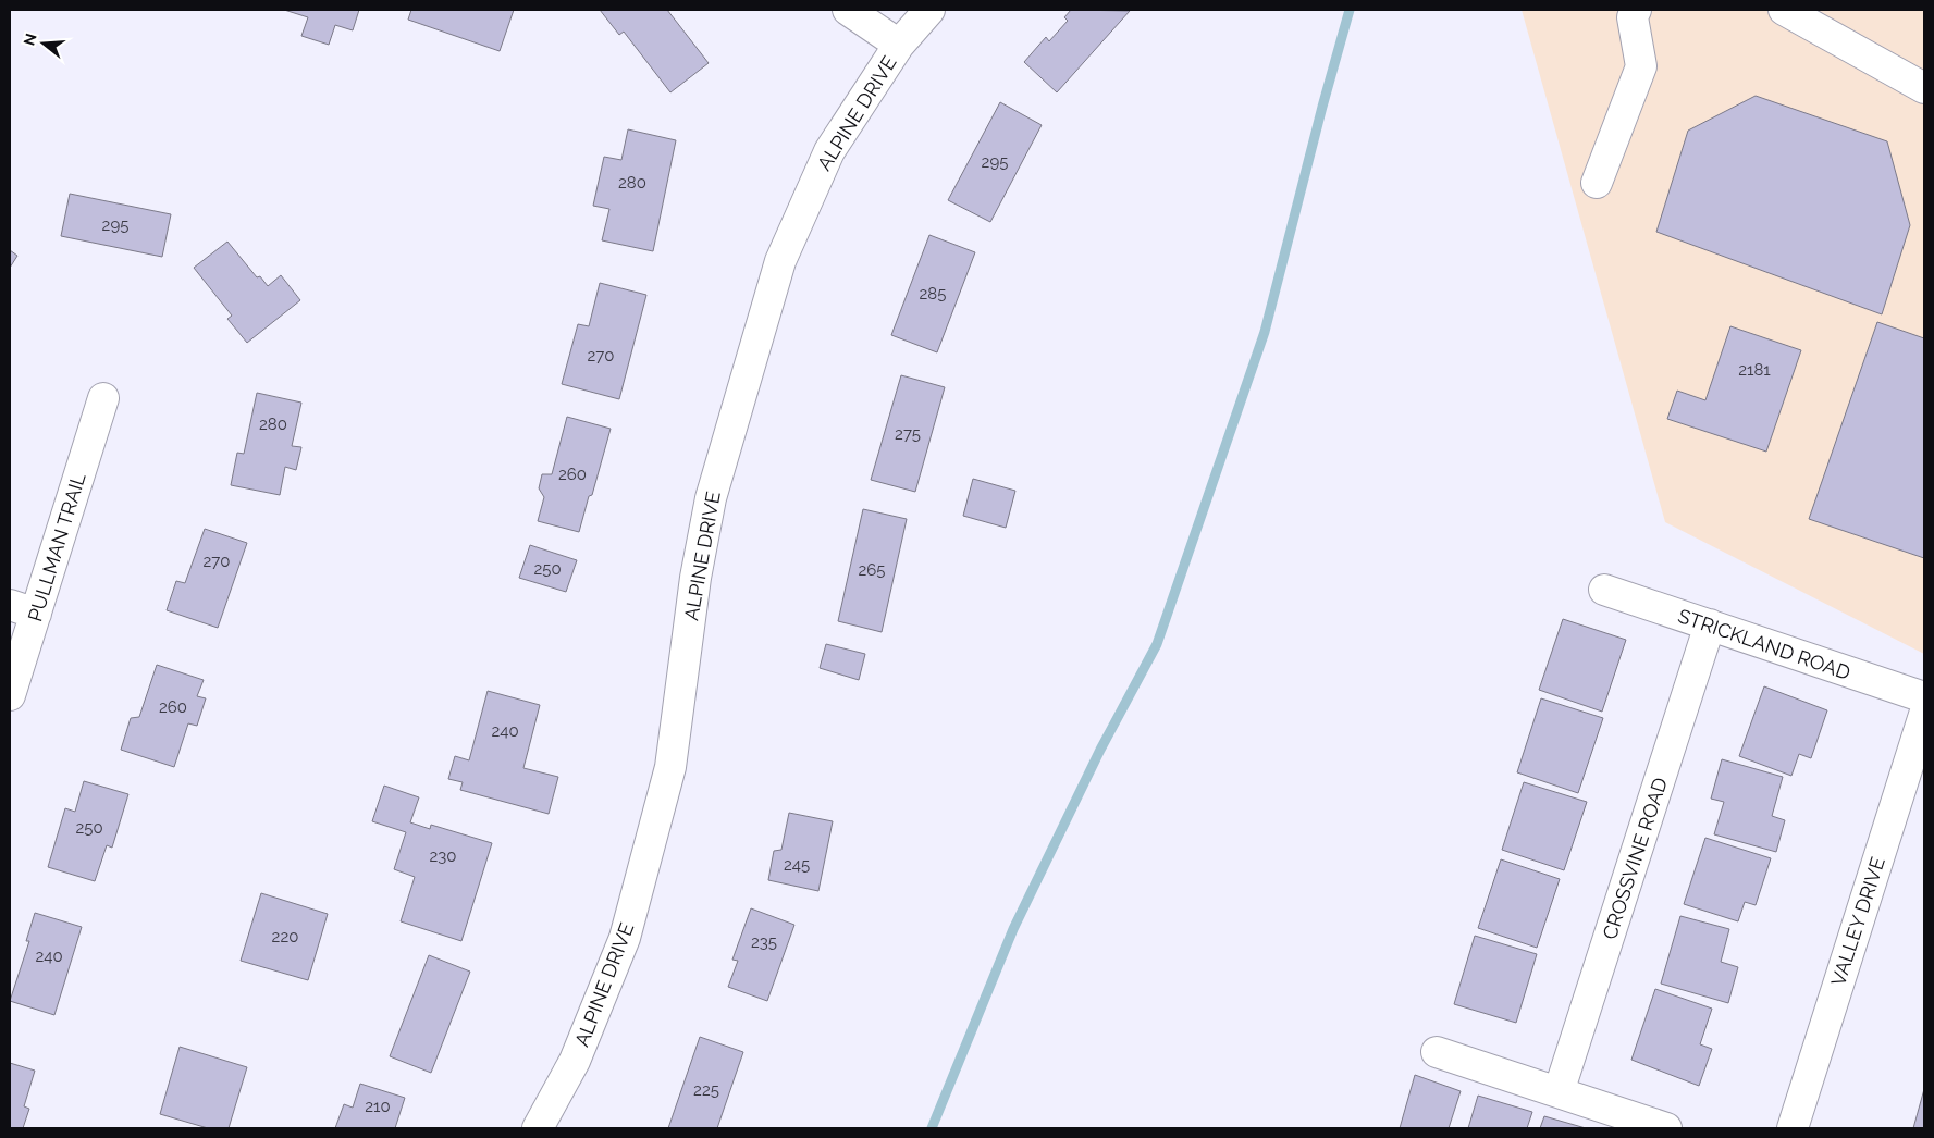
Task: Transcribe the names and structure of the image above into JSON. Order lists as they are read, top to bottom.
{
  "streets": {
    "street": [
      "ALPINE DRIVE",
      "PULLMAN TRAIL",
      "STRICKLAND ROAD",
      "CROSSVINE ROAD",
      "VALLEY DRIVE"
    ]
  },
  "crossings": [
    ["STRICKLAND ROAD", "CROSSVINE ROAD"]
  ],
  "house_numbers": [
    "295",
    "280",
    "295",
    "285",
    "270",
    "2181",
    "280",
    "275",
    "260",
    "270",
    "250",
    "265",
    "260",
    "240",
    "250",
    "230",
    "245",
    "220",
    "235",
    "240",
    "225",
    "210"
  ],
  "north": "left"
}
